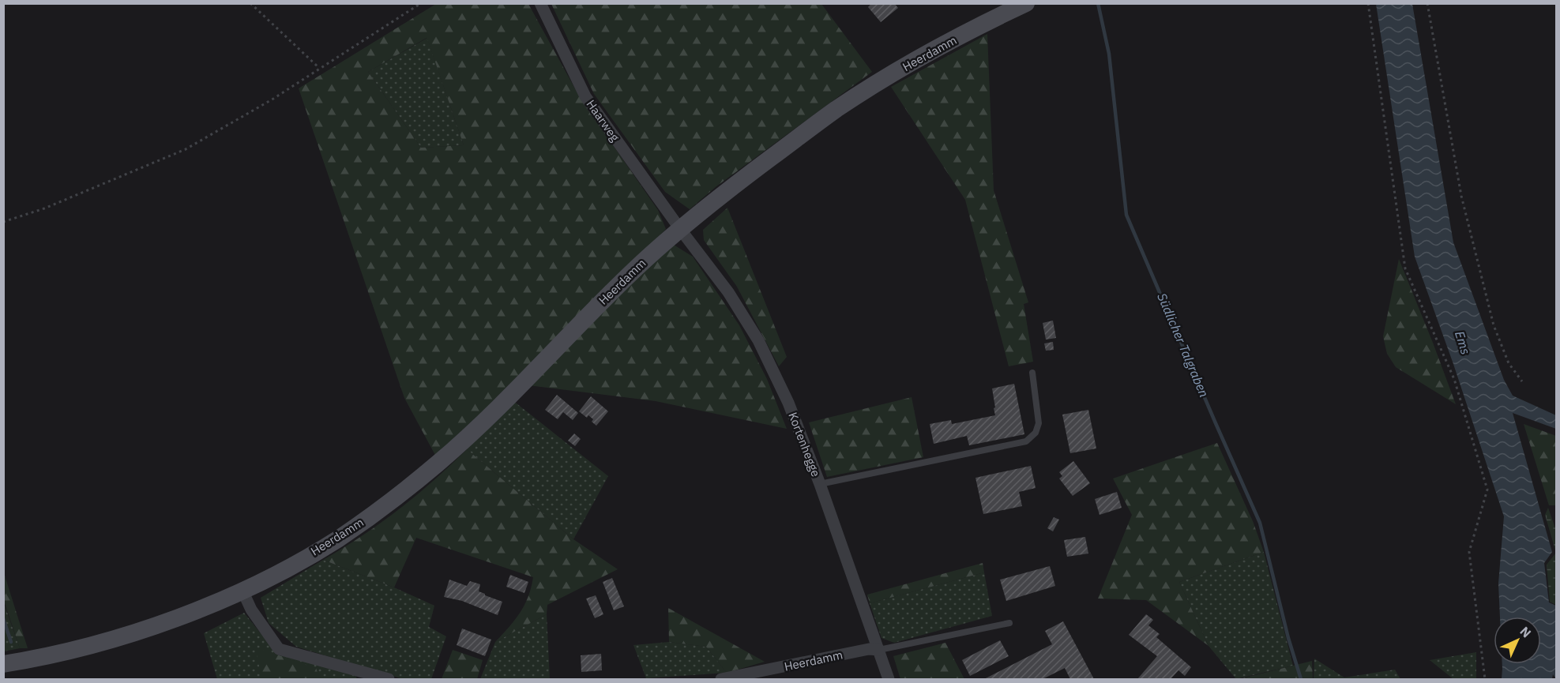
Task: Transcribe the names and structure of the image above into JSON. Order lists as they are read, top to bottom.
{
  "streets": {
    "street": ["Heerdamm", "Haarweg", "Kortenhegge"]
  },
  "crossings": [
    ["Heerdamm", "Haarweg"],
    ["Heerdamm", "Kortenhegge"],
    ["Haarweg", "Kortenhegge"]
  ],
  "water": ["Ems", "Südlicher Talgraben"],
  "north": "top right"
}
